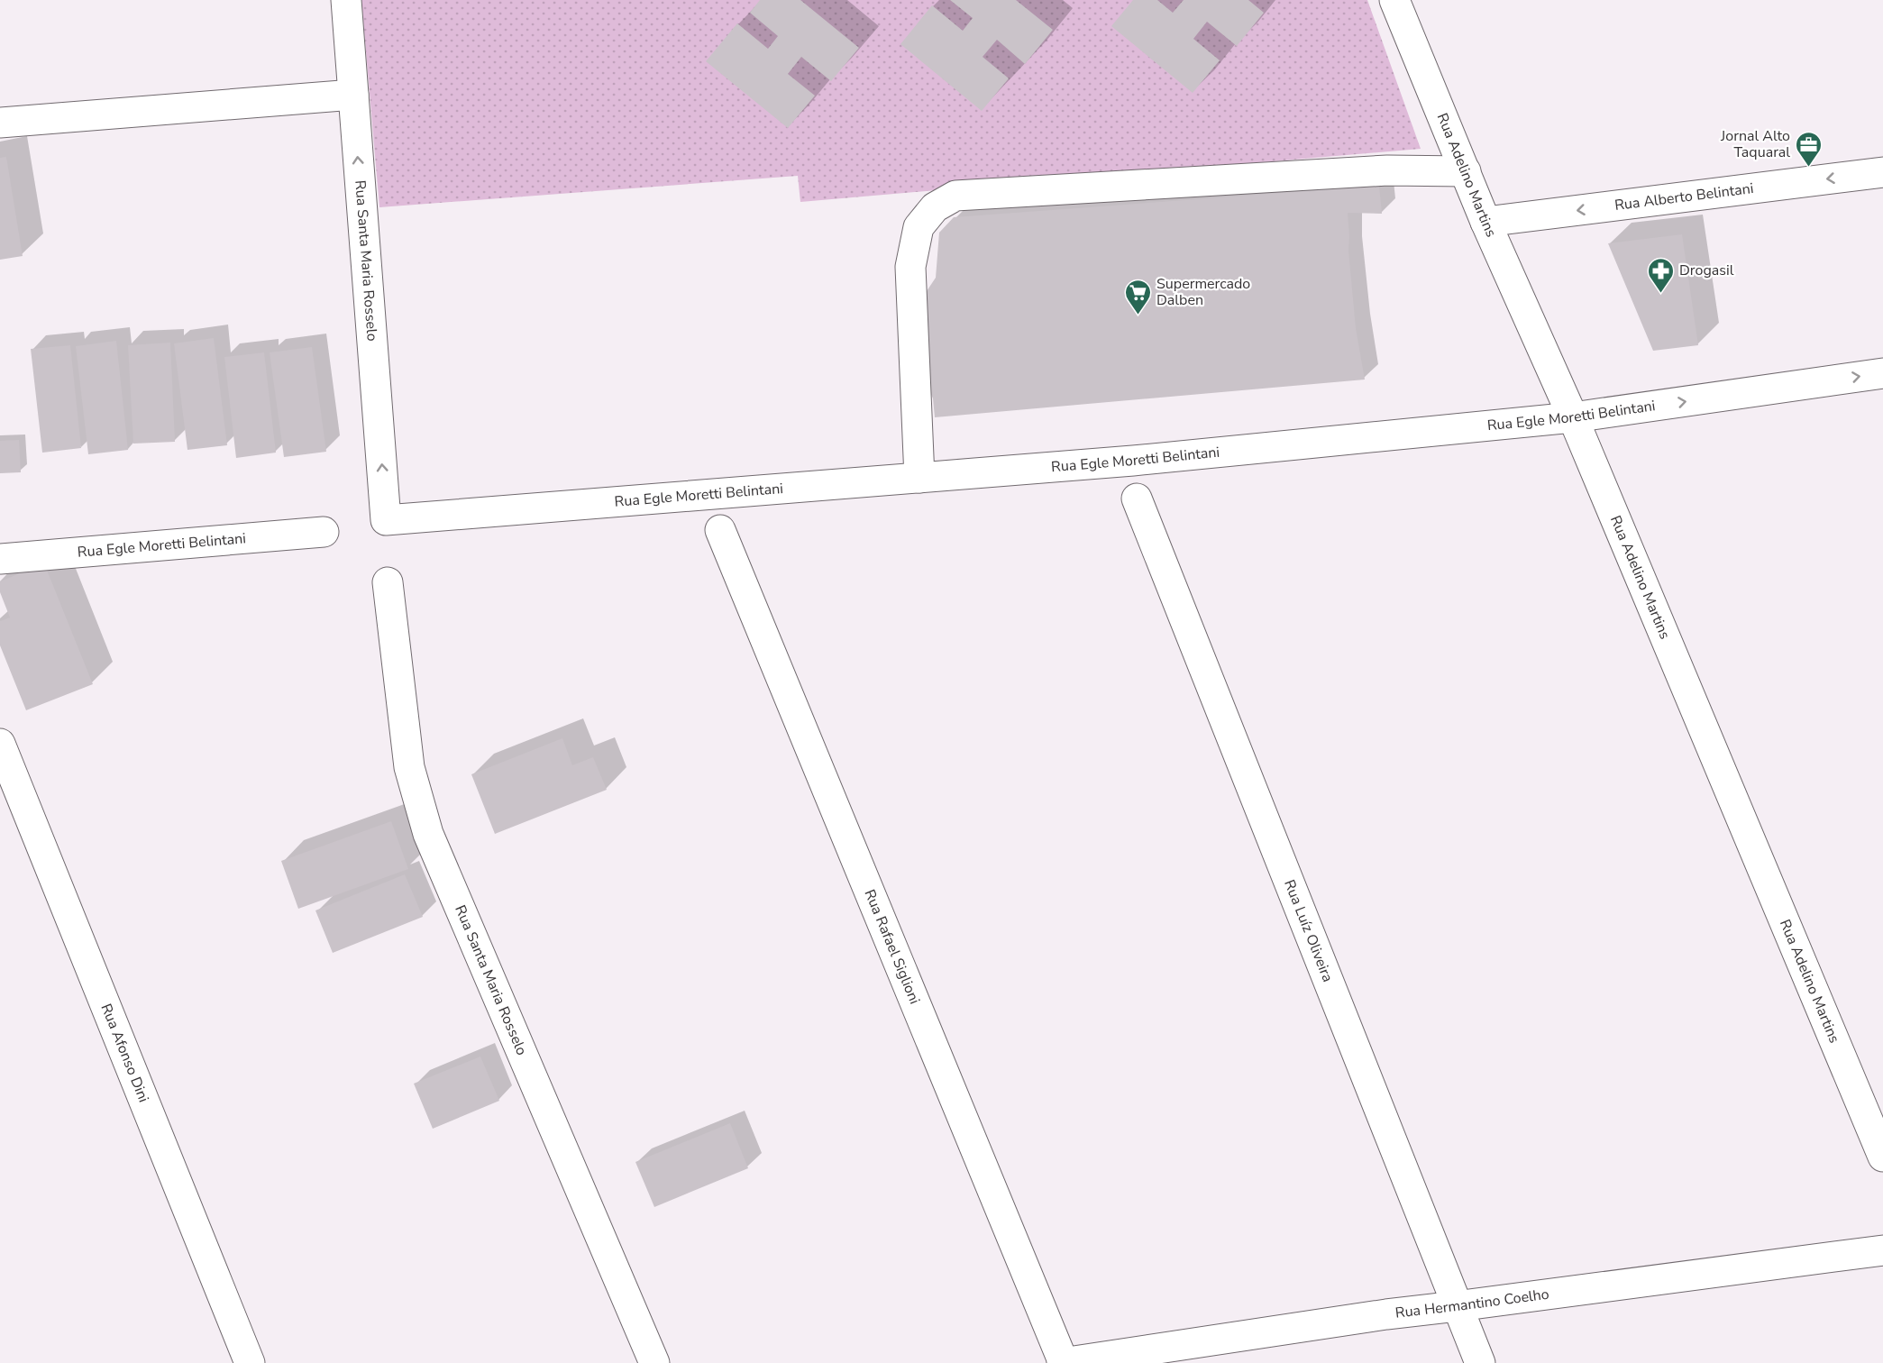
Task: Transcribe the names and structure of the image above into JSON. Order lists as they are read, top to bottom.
{
  "streets": {
    "street": [
      "Rua Adelino Martins",
      "Rua Alberto Belintani",
      "Rua Santa Maria Rosselo",
      "Rua Egle Moretti Belintani",
      "Rua Luíz Oliveira",
      "Rua Rafael Siglioni",
      "Rua Afonso Dini",
      "Rua Hermantino Coelho"
    ]
  },
  "crossings": [
    ["Rua Adelino Martins", "Rua Alberto Belintani"],
    ["Rua Adelino Martins", "Rua Egle Moretti Belintani"],
    ["Rua Santa Maria Rosselo", "Rua Egle Moretti Belintani"],
    ["Rua Luíz Oliveira", "Rua Hermantino Coelho"],
    ["Rua Rafael Siglioni", "Rua Hermantino Coelho"]
  ],
  "one_way": ["Rua Alberto Belintani"],
  "places": {
    "office": ["Jornal Alto Taquaral"],
    "pharmacy": ["Drogasil"],
    "supermarket": ["Supermercado Dalben"]
  }
}
